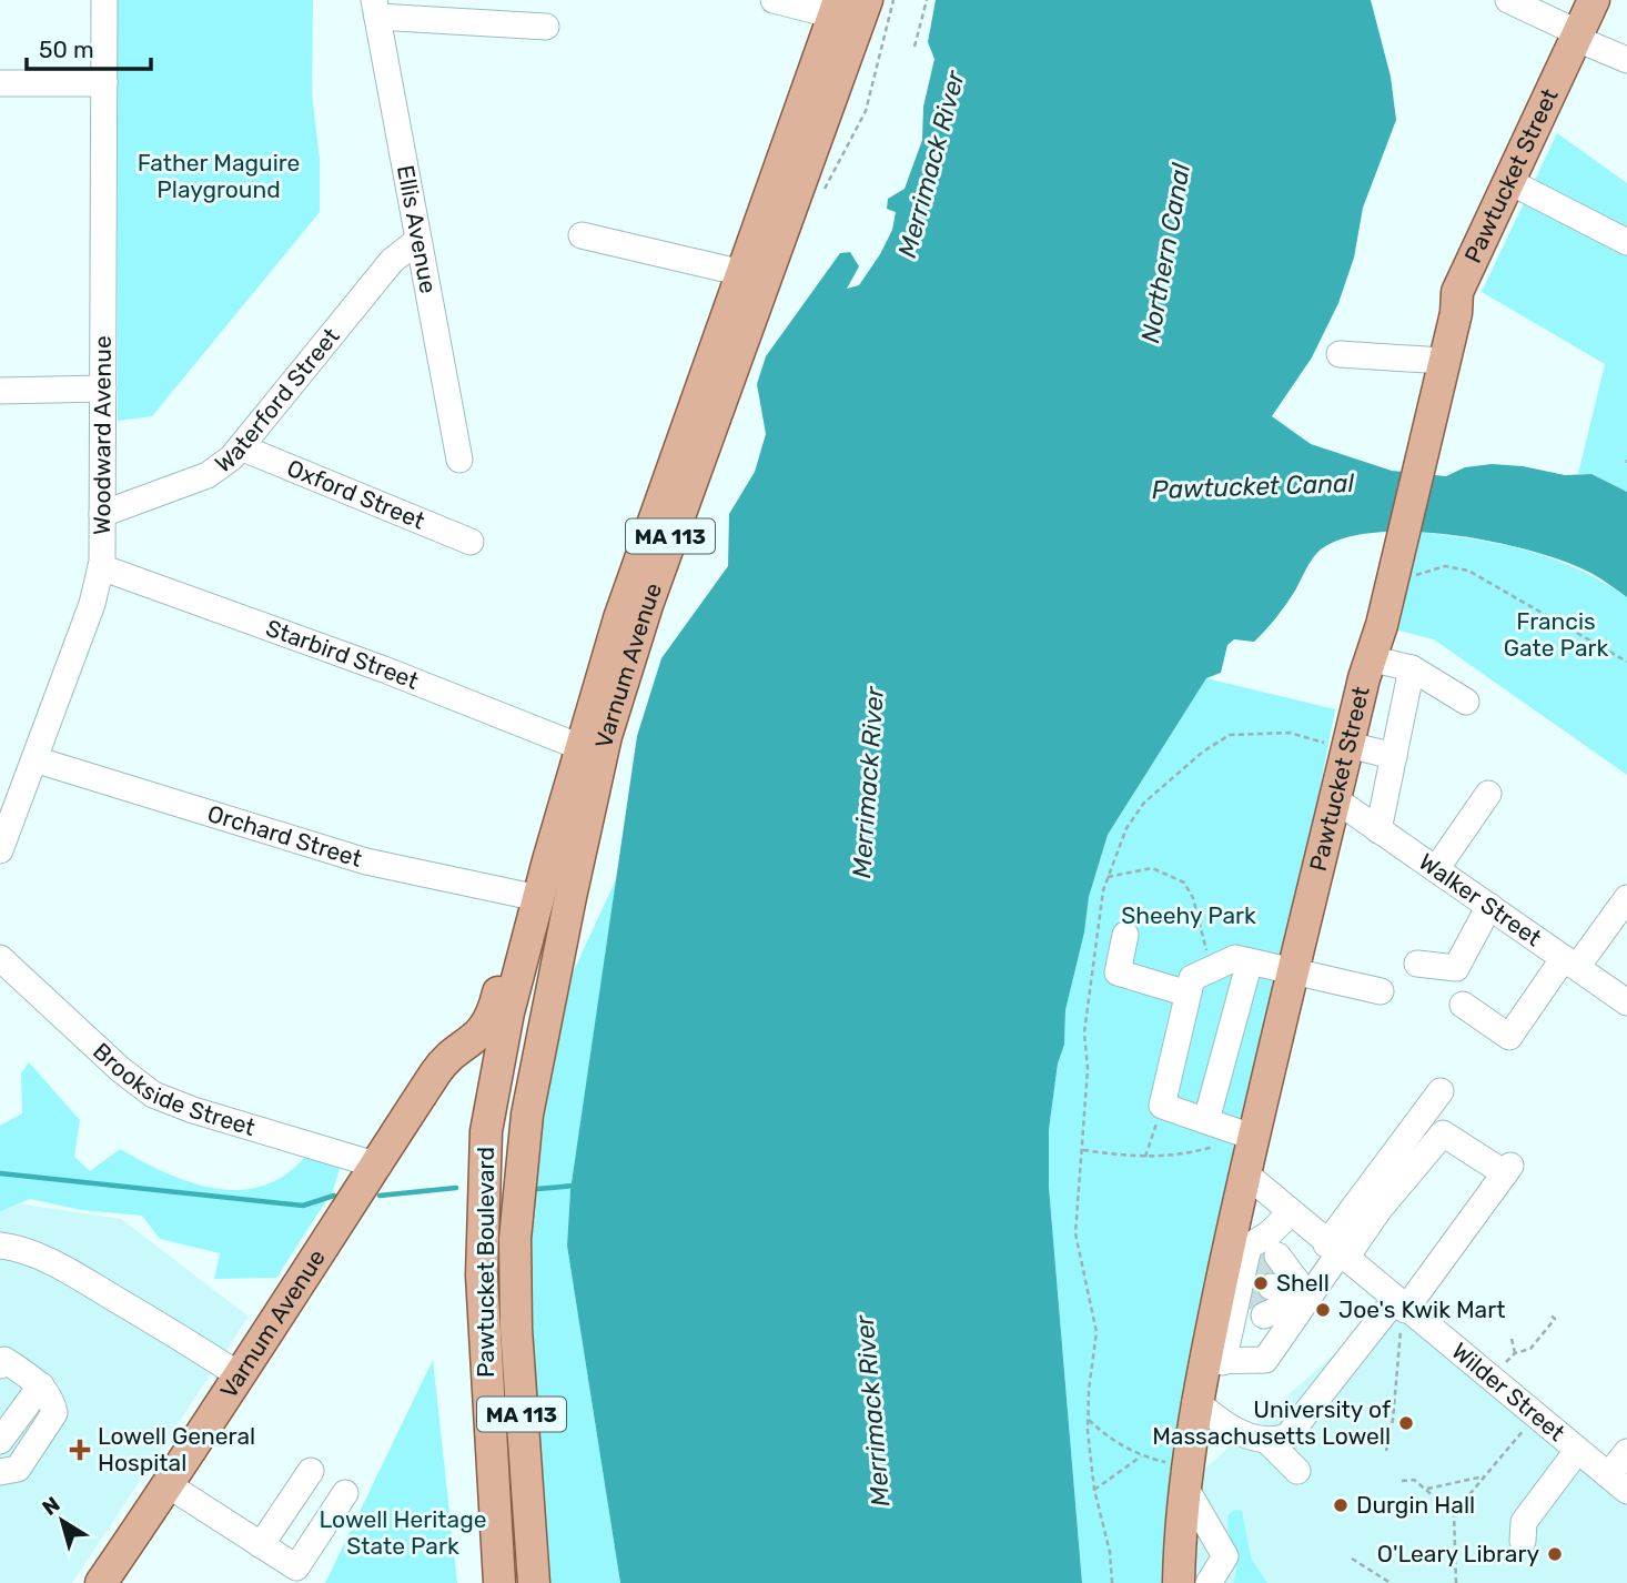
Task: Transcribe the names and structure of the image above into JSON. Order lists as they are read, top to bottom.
{
  "streets": {
    "main road": [
      "Pawtucket Street",
      "MA 113",
      "Varnum Avenue",
      "Pawtucket Boulevard"
    ],
    "street": [
      "Ellis Avenue",
      "Waterford Street",
      "Woodward Avenue",
      "Oxford Street",
      "Starbird Street",
      "Orchard Street",
      "Walker Street",
      "Brookside Street",
      "Wilder Street"
    ]
  },
  "crossings": [
    ["Pawtucket Street", "Walker Street"],
    ["Pawtucket Street", "Wilder Street"],
    ["Ellis Avenue", "Waterford Street"],
    ["Waterford Street", "Woodward Avenue"],
    ["Waterford Street", "Oxford Street"],
    ["Woodward Avenue", "Starbird Street"],
    ["Woodward Avenue", "Orchard Street"],
    ["Starbird Street", "Varnum Avenue"],
    ["Varnum Avenue", "Orchard Street"],
    ["Varnum Avenue", "Brookside Street"],
    ["Varnum Avenue", "Pawtucket Boulevard"]
  ],
  "water": ["Merrimack River", "Northern Canal", "Pawtucket Canal"],
  "parks": [
    "Father Maguire Playground",
    "Francis Gate Park",
    "Sheehy Park",
    "Lowell Heritage State Park"
  ],
  "places": {
    "other": [
      "Shell",
      "Joe's Kwik Mart",
      "University of Massachusetts Lowell",
      "Durgin Hall",
      "O'Leary Library"
    ],
    "health": ["Lowell General Hospital"]
  },
  "scale_bar": "50 m",
  "north": "top left"
}
